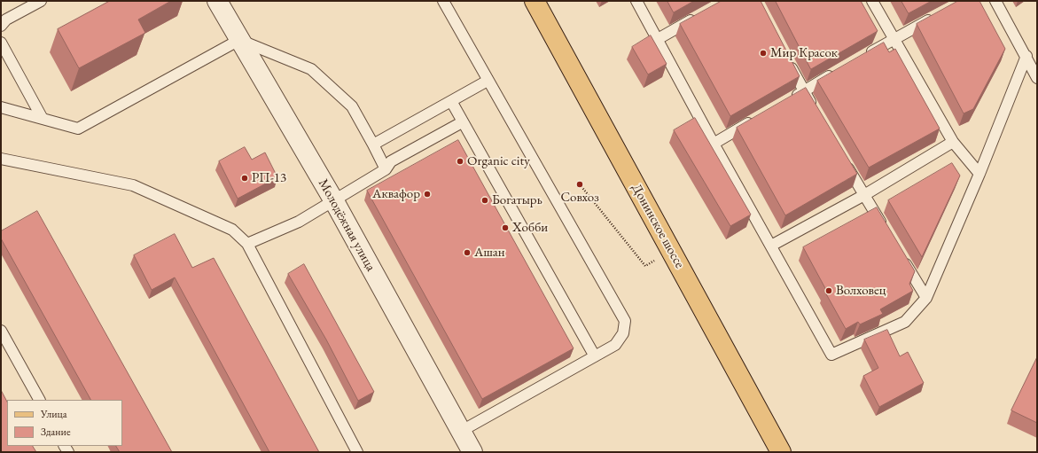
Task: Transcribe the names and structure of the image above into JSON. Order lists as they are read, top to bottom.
{
  "streets": {
    "main road": ["Донинское шоссе"],
    "street": ["Молодёжная улица"]
  },
  "places": [
    "Мир Красок",
    "Organic city",
    "РП-13",
    "Совхоз",
    "Аквафор",
    "Богатырь",
    "Хобби",
    "Ашан",
    "Волховец"
  ],
  "legend": ["Улица", "Здание"]
}
